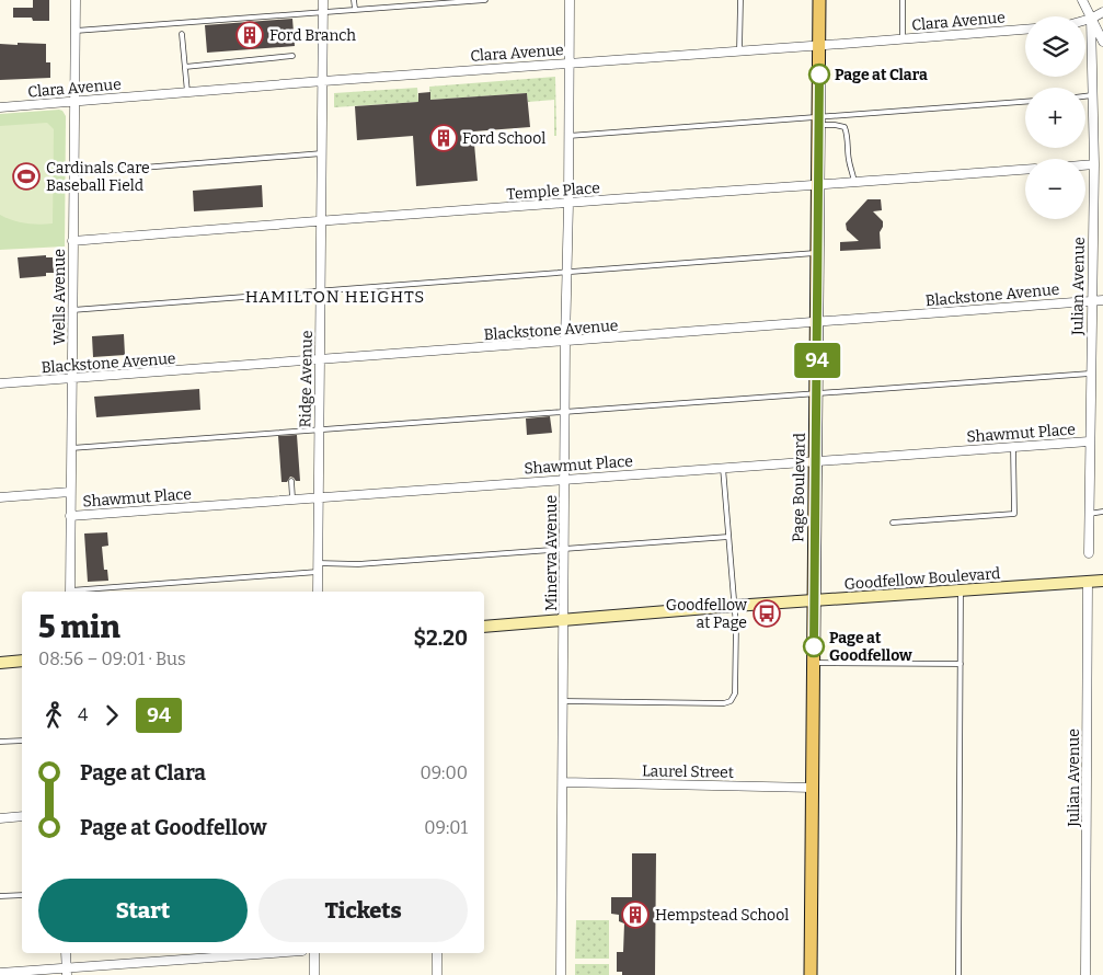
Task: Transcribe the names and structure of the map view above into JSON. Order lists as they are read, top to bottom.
{
  "streets": {
    "main road": ["Page Boulevard", "Goodfellow Boulevard"],
    "street": [
      "Clara Avenue",
      "Temple Place",
      "Julian Avenue",
      "Blackstone Avenue",
      "Wells Avenue",
      "Ridge Avenue",
      "Shawmut Place",
      "Minerva Avenue",
      "Laurel Street"
    ]
  },
  "crossings": [
    ["Clara Avenue", "Wells Avenue"],
    ["Clara Avenue", "Ridge Avenue"],
    ["Clara Avenue", "Page Boulevard"],
    ["Clara Avenue", "Minerva Avenue"],
    ["Temple Place", "Wells Avenue"],
    ["Temple Place", "Ridge Avenue"],
    ["Temple Place", "Page Boulevard"],
    ["Temple Place", "Minerva Avenue"],
    ["Julian Avenue", "Blackstone Avenue"],
    ["Julian Avenue", "Shawmut Place"],
    ["Julian Avenue", "Goodfellow Boulevard"],
    ["Blackstone Avenue", "Wells Avenue"],
    ["Blackstone Avenue", "Ridge Avenue"],
    ["Blackstone Avenue", "Page Boulevard"],
    ["Blackstone Avenue", "Minerva Avenue"],
    ["Wells Avenue", "Shawmut Place"],
    ["Ridge Avenue", "Shawmut Place"],
    ["Shawmut Place", "Page Boulevard"],
    ["Shawmut Place", "Minerva Avenue"],
    ["Page Boulevard", "Goodfellow Boulevard"],
    ["Page Boulevard", "Laurel Street"],
    ["Minerva Avenue", "Goodfellow Boulevard"],
    ["Minerva Avenue", "Laurel Street"]
  ],
  "districts": ["HAMILTON HEIGHTS"],
  "places": {
    "building": ["Ford Branch", "Ford School", "Hempstead School"],
    "other": ["Page at Clara", "Page at Goodfellow"],
    "sports": ["Cardinals Care Baseball Field"],
    "bus stop": ["Goodfellow at Page"]
  },
  "lines": ["bus line 94"],
  "page": {
    "on_map": "94",
    "map_buttons": ["+", "−"],
    "heading": ["5 min", "08:56 – 09:01 · Bus", "$2.20"],
    "legs": ["4", "94"],
    "list": [
      {
        "name": "Page at Clara",
        "value": "09:00"
      },
      {
        "name": "Page at Goodfellow",
        "value": "09:01"
      }
    ],
    "buttons": ["Start", "Tickets"]
  }
}
